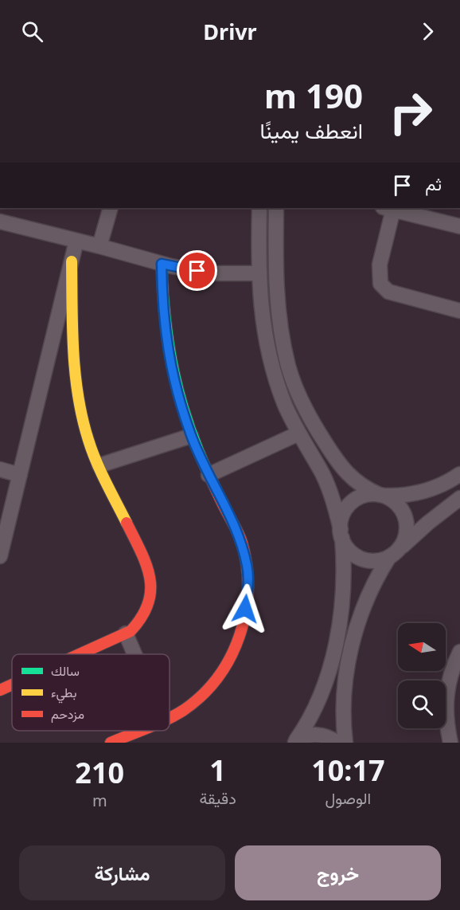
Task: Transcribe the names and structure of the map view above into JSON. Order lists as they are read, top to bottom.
{
  "legend": ["سالك", "بطيء", "مزدحم"],
  "north": "left",
  "page": {
    "header": "Drivr",
    "turn": ["190 m", "انعطف يمينًا"],
    "then": "ثم",
    "eta": [
      "10:17",
      "الوصول",
      "1",
      "دقيقة",
      "210",
      "m"
    ],
    "buttons": ["خروج", "مشاركة"]
  }
}
